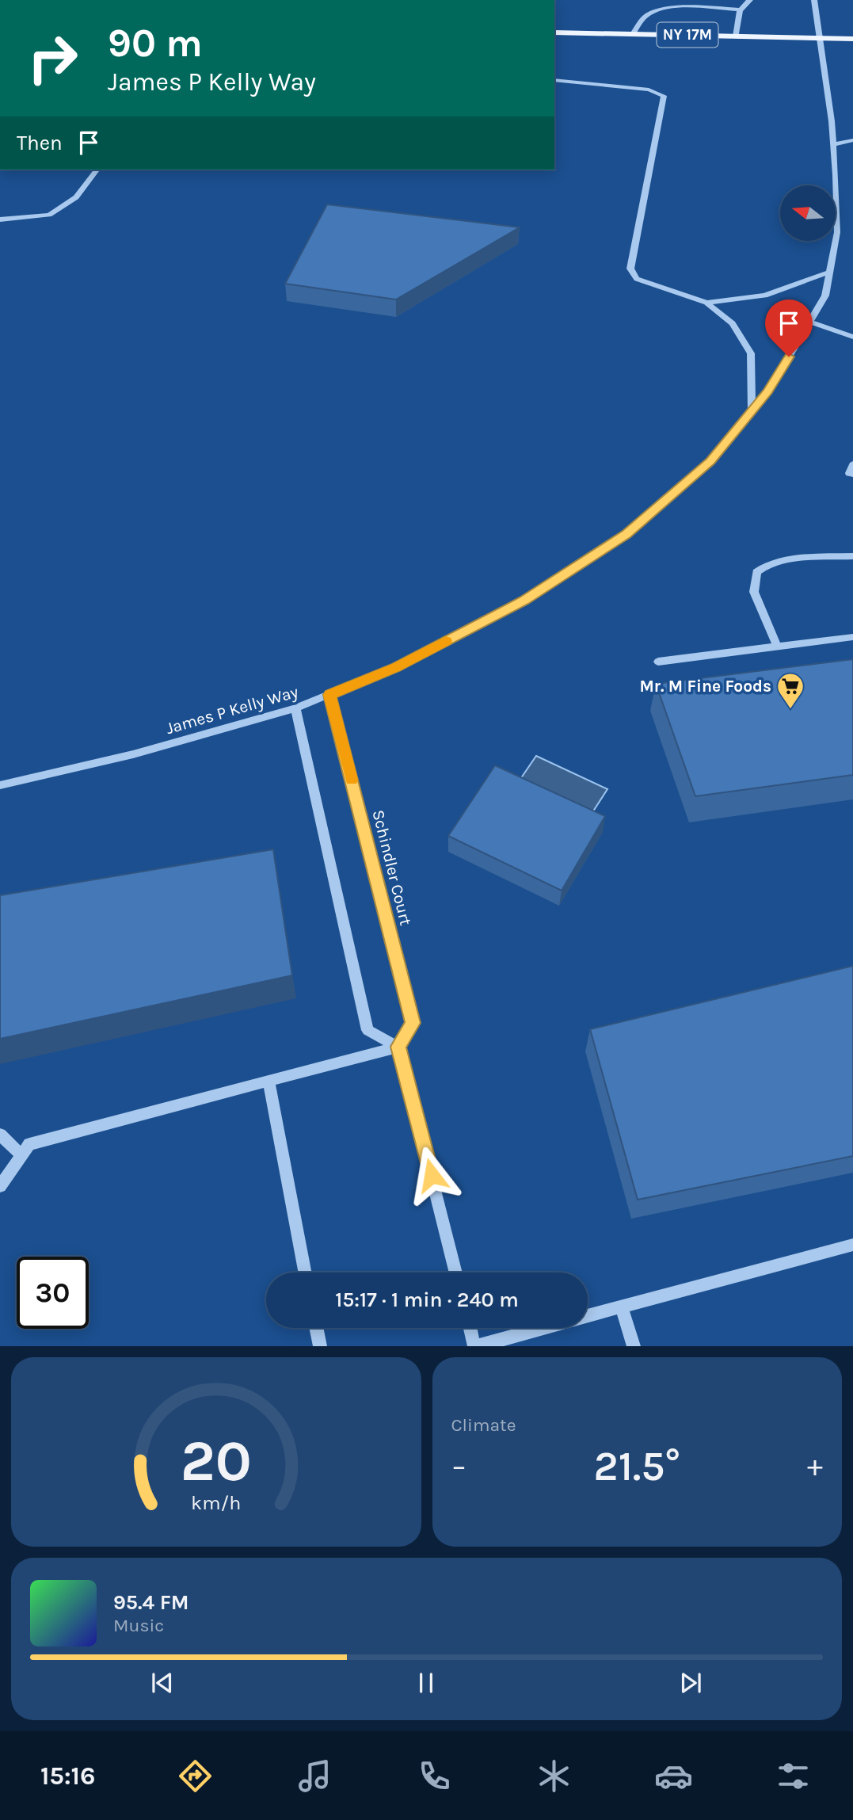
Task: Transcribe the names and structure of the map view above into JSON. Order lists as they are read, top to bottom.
{
  "streets": {
    "main road": ["NY 17M"],
    "street": ["James P Kelly Way", "Schindler Court"]
  },
  "crossings": [
    ["NY 17M", "James P Kelly Way"],
    ["James P Kelly Way", "Schindler Court"]
  ],
  "places": {
    "supermarket": ["Mr. M Fine Foods"]
  },
  "north": "left",
  "page": {
    "turn": ["90 m", "James P Kelly Way"],
    "then": "Then",
    "limit": "30",
    "trip": "15:17 · 1 min · 240 m",
    "tile": "Climate",
    "heat": ["−", "21.5°", "+"],
    "song": ["95.4 FM", "Music"],
    "tabs": "15:16",
    "gauge": ["20", "km/h"]
  }
}
